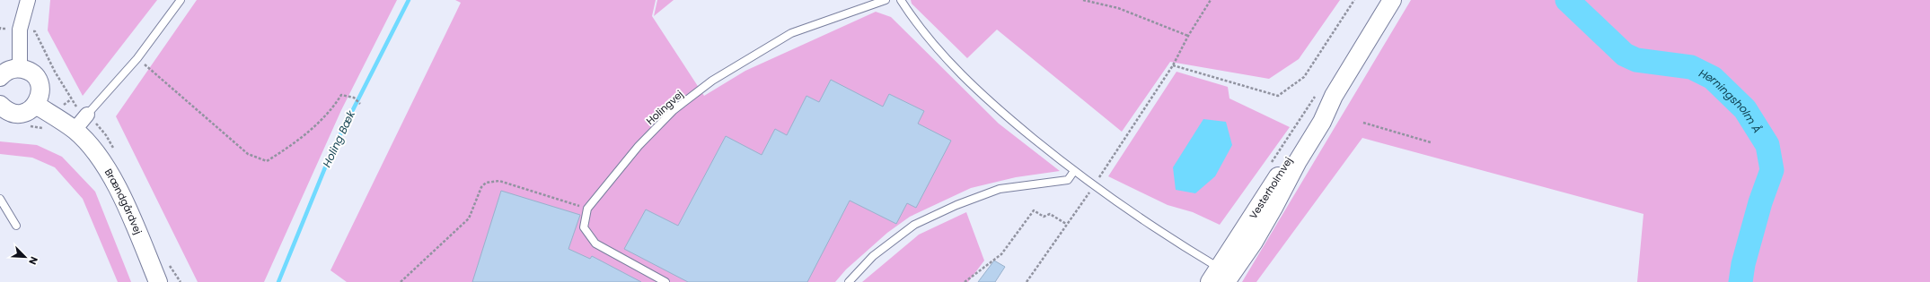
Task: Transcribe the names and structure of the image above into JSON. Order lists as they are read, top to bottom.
{
  "streets": {
    "street": ["Vesterholmvej", "Brændgårdvej"],
    "lane": ["Holingvej"]
  },
  "water": ["Herningsholm Å", "Holing Bæk"],
  "north": "bottom right"
}
